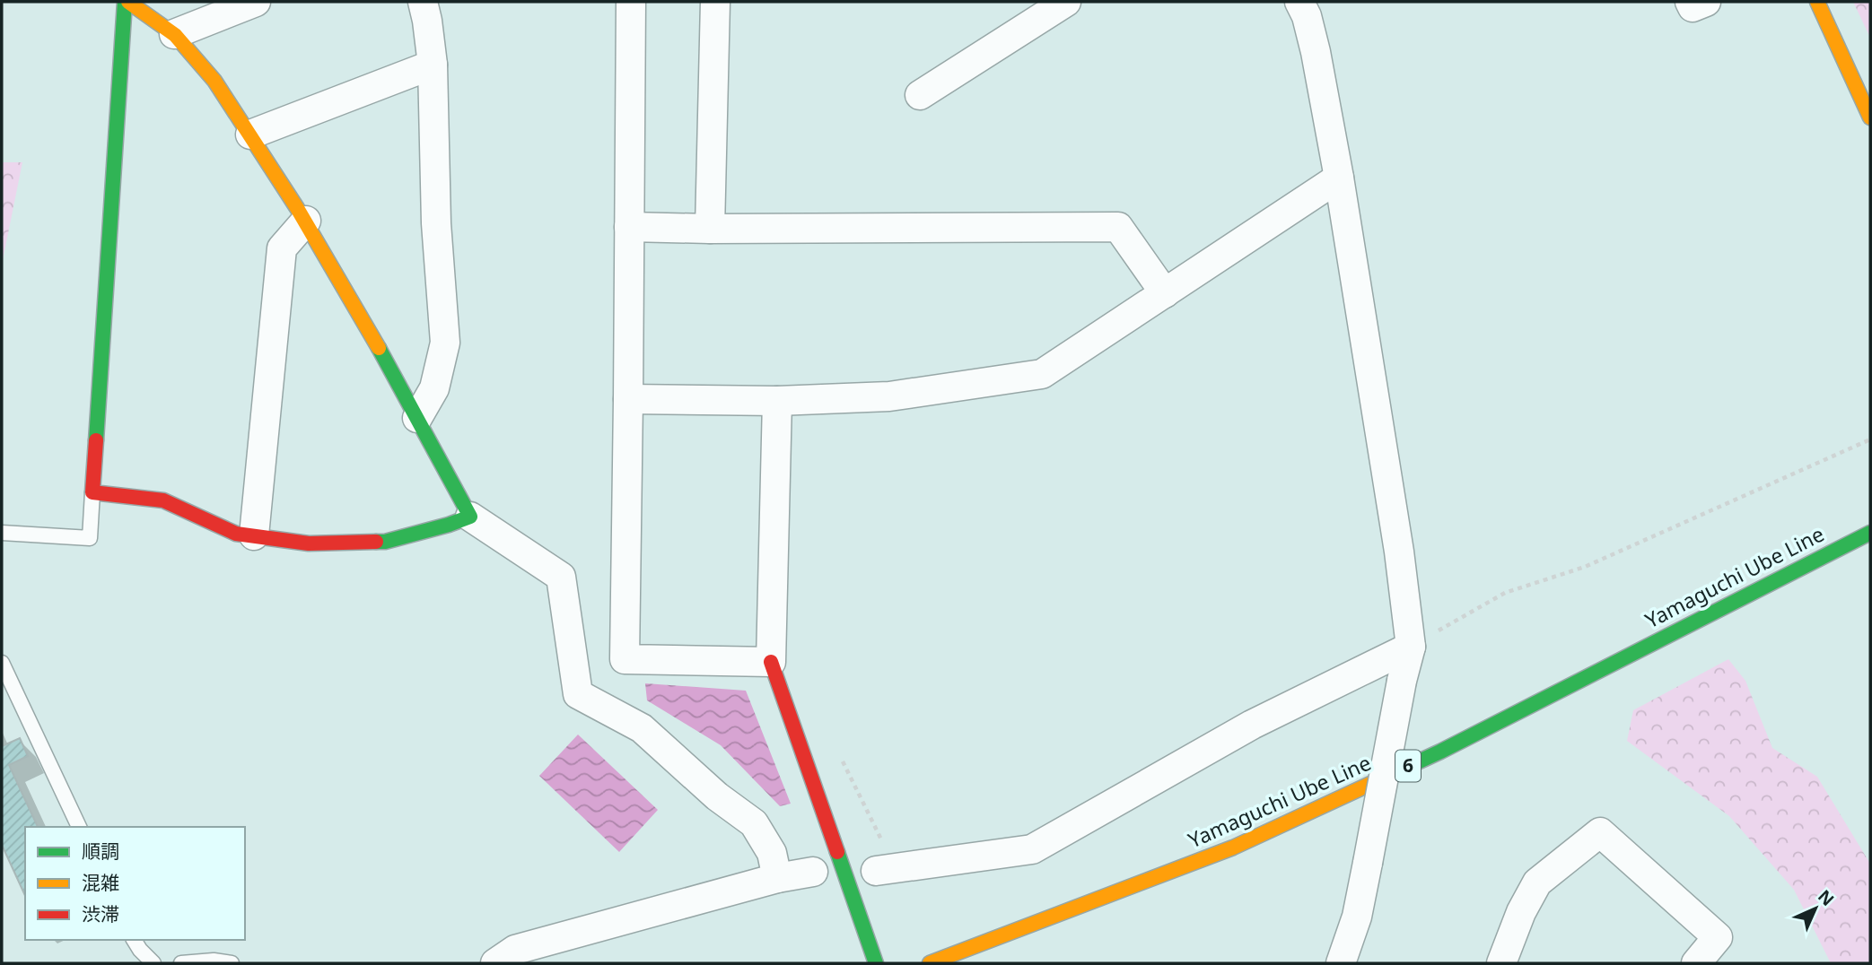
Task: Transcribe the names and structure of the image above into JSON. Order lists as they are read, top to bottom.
{
  "streets": {
    "street": ["Yamaguchi Ube Line", "6"]
  },
  "legend": ["順調", "混雑", "渋滞"],
  "north": "top right"
}
